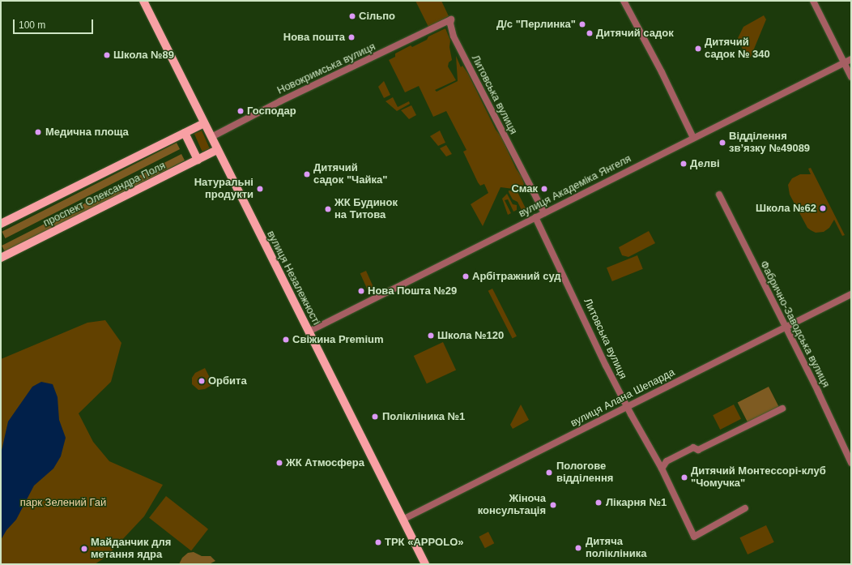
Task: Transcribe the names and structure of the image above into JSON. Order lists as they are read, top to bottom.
{
  "streets": {
    "main road": ["проспект Олександра Поля", "вулиця Незалежності"],
    "street": [
      "Новокримська вулиця",
      "Литовська вулиця",
      "вулиця Академіка Янгеля",
      "Фабрично-Заводська вулиця",
      "вулиця Алана Шепарда"
    ]
  },
  "crossings": [
    ["Новокримська вулиця", "Литовська вулиця"],
    ["Новокримська вулиця", "вулиця Незалежності"],
    ["Литовська вулиця", "вулиця Академіка Янгеля"],
    ["Литовська вулиця", "вулиця Алана Шепарда"],
    ["вулиця Академіка Янгеля", "вулиця Незалежності"],
    ["проспект Олександра Поля", "вулиця Незалежності"],
    ["вулиця Незалежності", "вулиця Алана Шепарда"],
    ["Фабрично-Заводська вулиця", "вулиця Алана Шепарда"]
  ],
  "parks": ["парк Зелений Гай"],
  "places": [
    "Сільпо",
    "Д/с \"Перлинка\"",
    "Дитячий садок",
    "Нова пошта",
    "Дитячий садок № 340",
    "Школа №89",
    "Господар",
    "Медична площа",
    "Відділення зв’язку №49089",
    "Делві",
    "Дитячий садок \"Чайка\"",
    "Натуральні продукти",
    "Смак",
    "Школа №62",
    "ЖК Будинок на Титова",
    "Арбітражний суд",
    "Нова Пошта №29",
    "Школа №120",
    "Свіжина Premium",
    "Орбита",
    "Полікліника №1",
    "ЖК Атмосфера",
    "Пологове відділення",
    "Дитячий Монтессорі-клуб \"Чомучка\"",
    "Лікарня №1",
    "Жіноча консультація",
    "ТРК «APPOLO»",
    "Дитяча полікліника",
    "Майданчик для метання ядра"
  ],
  "scale_bar": "100 m"
}
